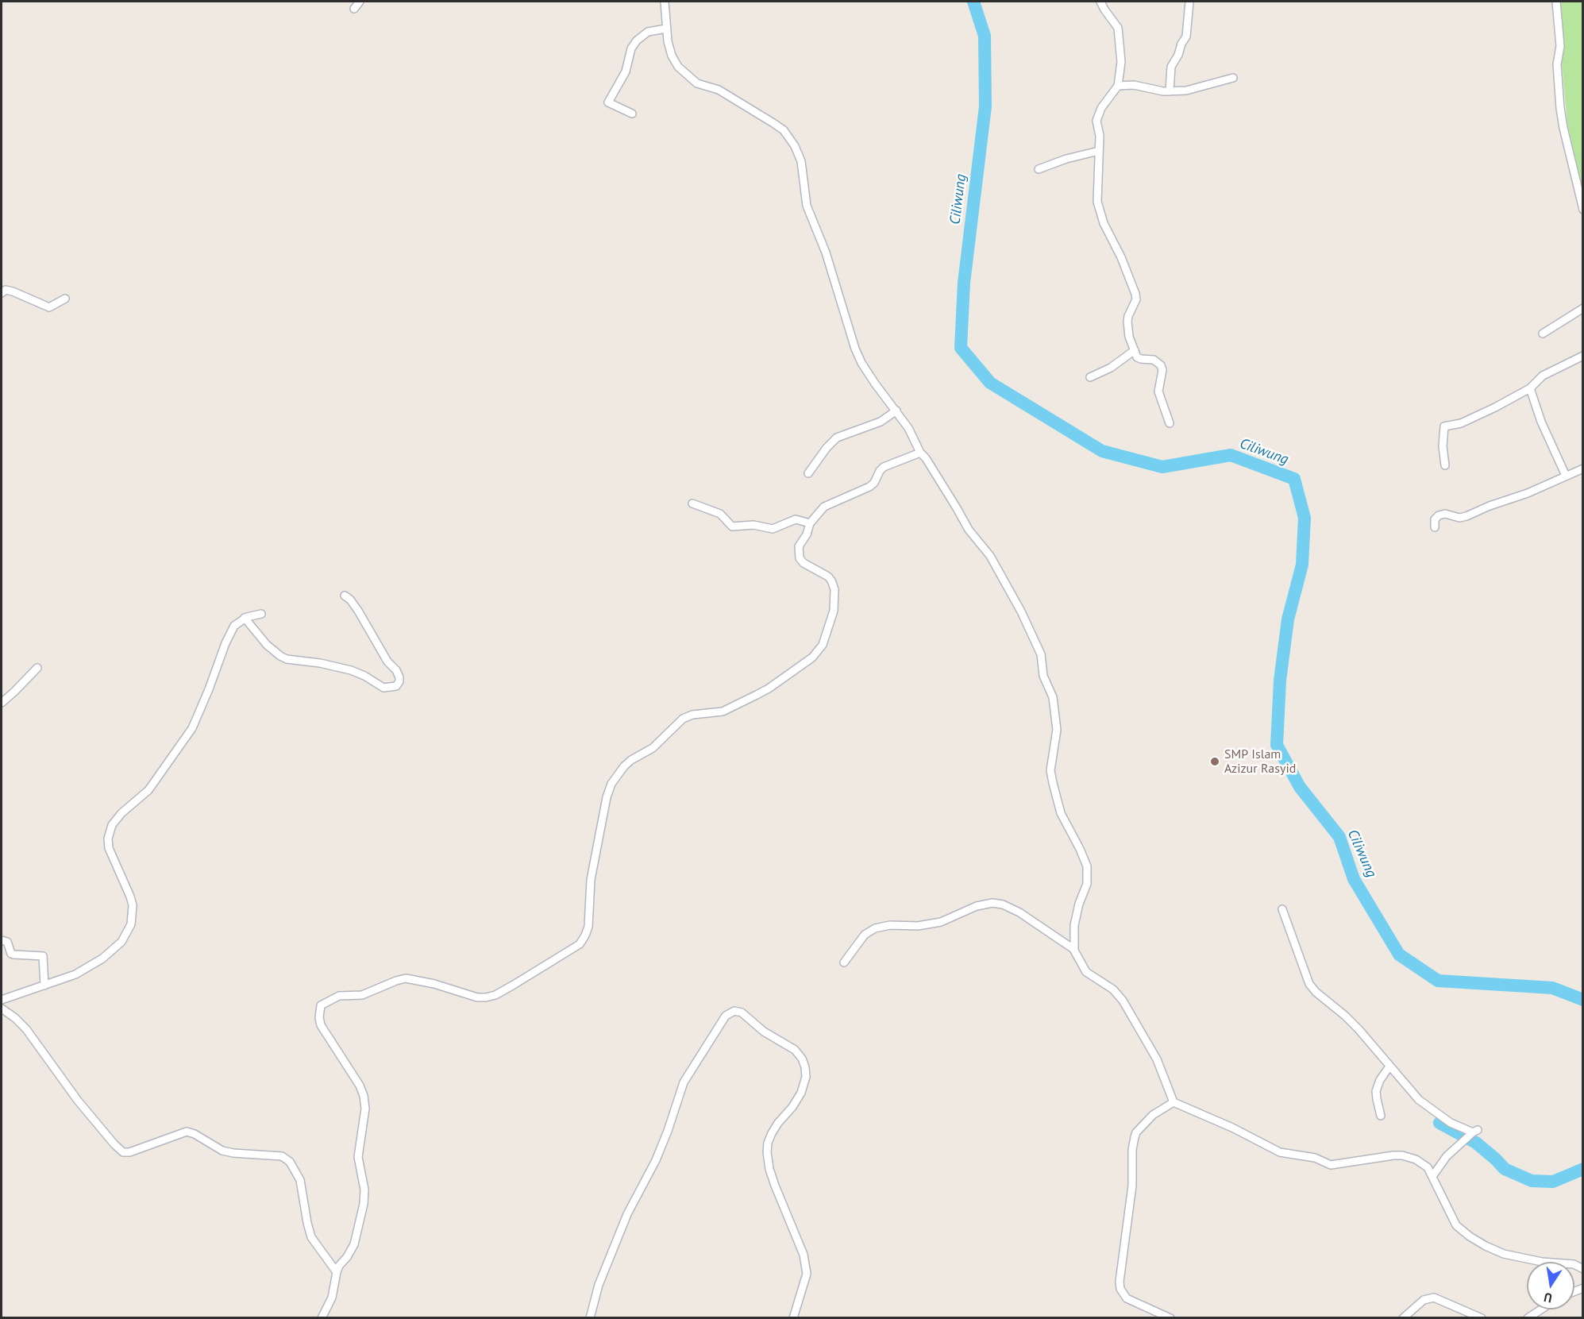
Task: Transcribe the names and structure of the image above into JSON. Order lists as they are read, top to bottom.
{
  "water": ["Ciliwung"],
  "places": ["SMP Islam Azizur Rasyid"],
  "north": "bottom"
}
